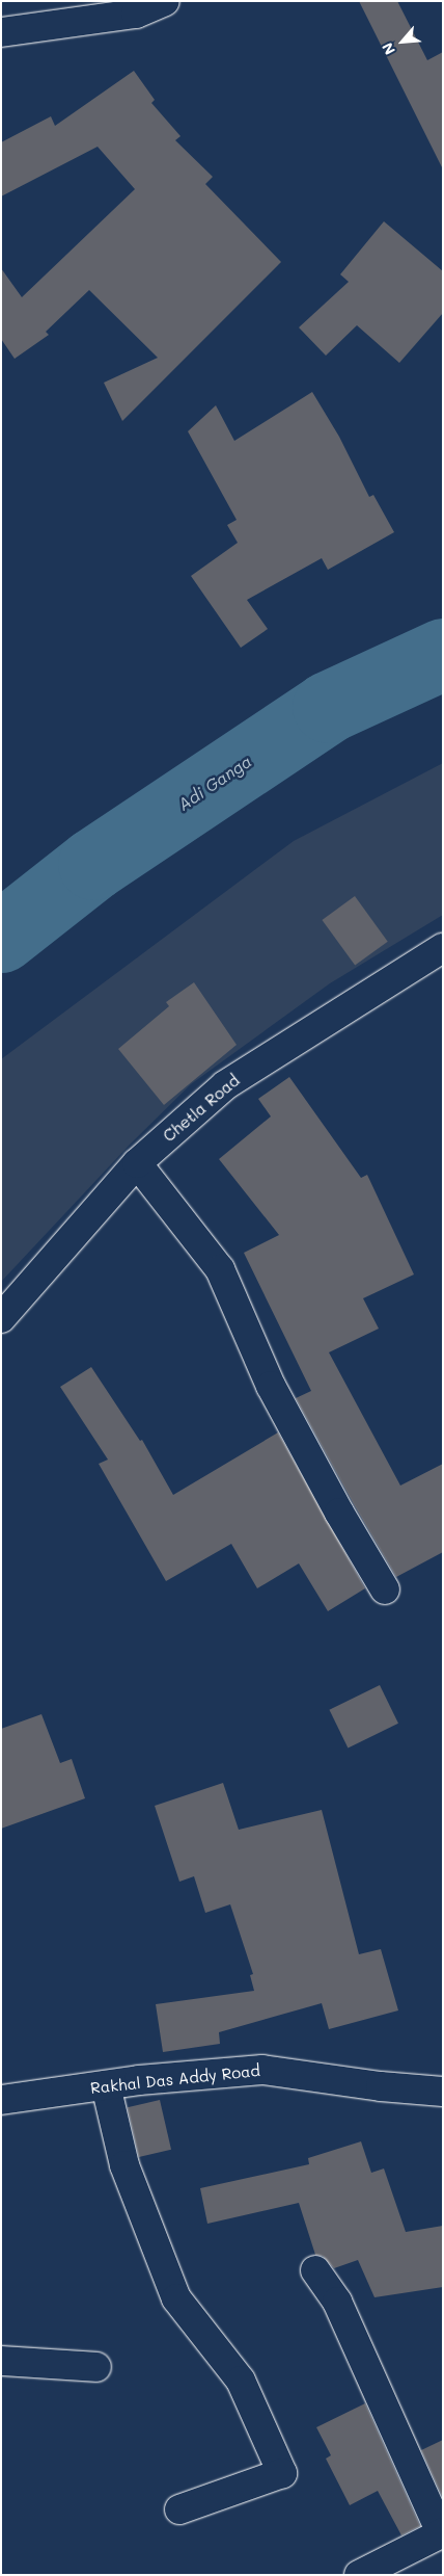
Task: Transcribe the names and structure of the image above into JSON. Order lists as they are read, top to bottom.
{
  "streets": {
    "street": ["Chetla Road", "Rakhal Das Addy Road"]
  },
  "water": ["Adi Ganga"],
  "north": "bottom left"
}
